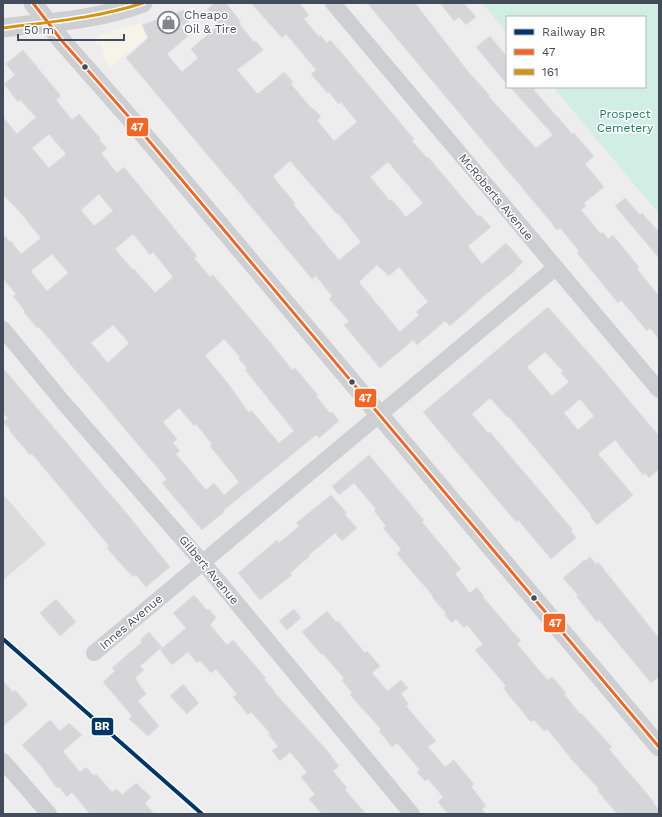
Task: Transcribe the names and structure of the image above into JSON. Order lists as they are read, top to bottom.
{
  "streets": {
    "street": ["McRoberts Avenue", "Gilbert Avenue", "Innes Avenue"]
  },
  "crossings": [
    ["McRoberts Avenue", "Innes Avenue"],
    ["Gilbert Avenue", "Innes Avenue"]
  ],
  "parks": ["Prospect Cemetery"],
  "places": {
    "shop": ["Cheapo Oil & Tire"]
  },
  "lines": ["transit line 47", "transit line 161", "rail line BR"],
  "legend": ["Railway BR", "47", "161"],
  "scale_bar": "50 m"
}
